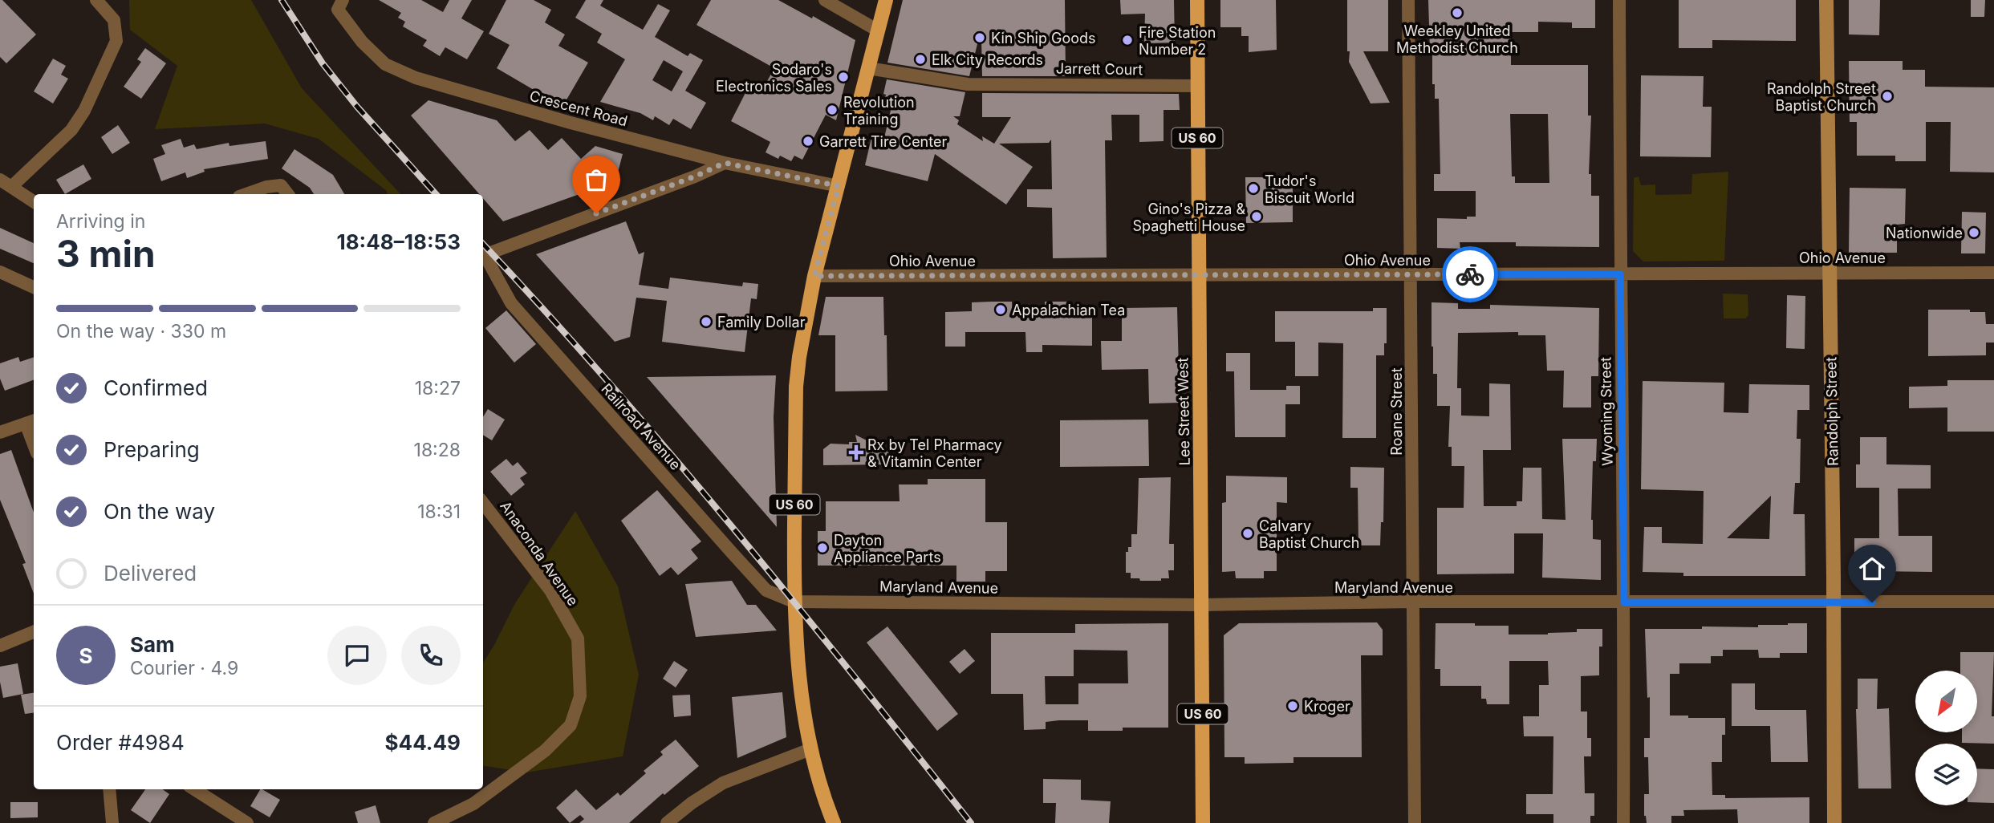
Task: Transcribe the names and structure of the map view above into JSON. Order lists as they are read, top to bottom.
{
  "streets": {
    "main road": ["US 60", "Lee Street West", "Randolph Street"],
    "street": [
      "Jarrett Court",
      "Crescent Road",
      "Ohio Avenue",
      "Roane Street",
      "Wyoming Street",
      "Railroad Avenue",
      "Anaconda Avenue",
      "Maryland Avenue"
    ]
  },
  "crossings": [
    ["Jarrett Court", "US 60"],
    ["Jarrett Court", "Lee Street West"],
    ["Crescent Road", "US 60"],
    ["US 60", "Ohio Avenue"],
    ["US 60", "Railroad Avenue"],
    ["US 60", "Maryland Avenue"],
    ["Ohio Avenue", "Lee Street West"],
    ["Ohio Avenue", "Roane Street"],
    ["Ohio Avenue", "Wyoming Street"],
    ["Ohio Avenue", "Randolph Street"],
    ["Lee Street West", "Maryland Avenue"],
    ["Roane Street", "Maryland Avenue"],
    ["Wyoming Street", "Maryland Avenue"],
    ["Randolph Street", "Maryland Avenue"],
    ["Railroad Avenue", "Maryland Avenue"]
  ],
  "places": {
    "other": [
      "Weekley United Methodist Church",
      "Kin Ship Goods",
      "Fire Station Number 2",
      "Elk City Records",
      "Sodaro's Electronics Sales",
      "Randolph Street Baptist Church",
      "Revolution Training",
      "Garrett Tire Center",
      "Tudor's Biscuit World",
      "Gino's Pizza & Spaghetti House",
      "Nationwide",
      "Appalachian Tea",
      "Family Dollar",
      "Calvary Baptist Church",
      "Dayton Appliance Parts",
      "Kroger"
    ],
    "health": ["Rx by Tel Pharmacy & Vitamin Center"]
  },
  "north": "bottom left",
  "page": {
    "heading": ["3 min", "Arriving in", "18:48–18:53"],
    "panel": [
      "Sam",
      "Courier · 4.9",
      "Order #4984",
      "$44.49"
    ],
    "bar": "On the way · 330 m",
    "list": [
      ["Confirmed", "18:27"],
      ["Preparing", "18:28"],
      ["On the way", "18:31"],
      "Delivered"
    ],
    "round": "S"
  }
}
